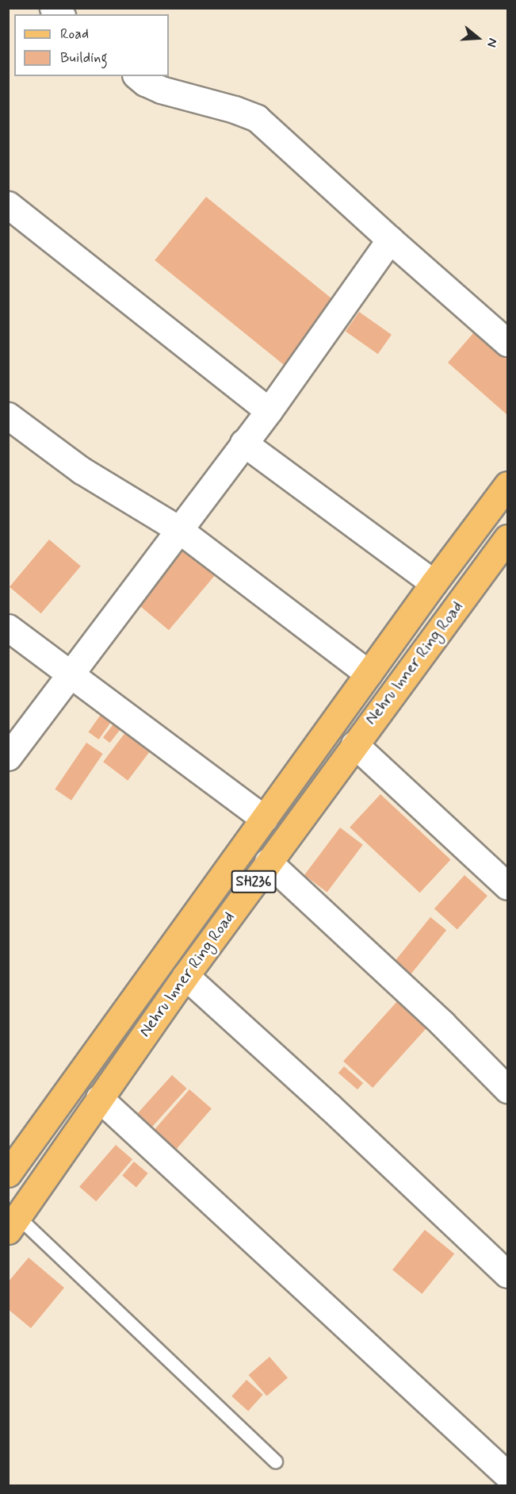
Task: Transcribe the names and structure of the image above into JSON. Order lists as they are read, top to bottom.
{
  "streets": {
    "main road": ["Nehru Inner Ring Road", "SH236"]
  },
  "legend": ["Road", "Building"],
  "north": "right"
}
